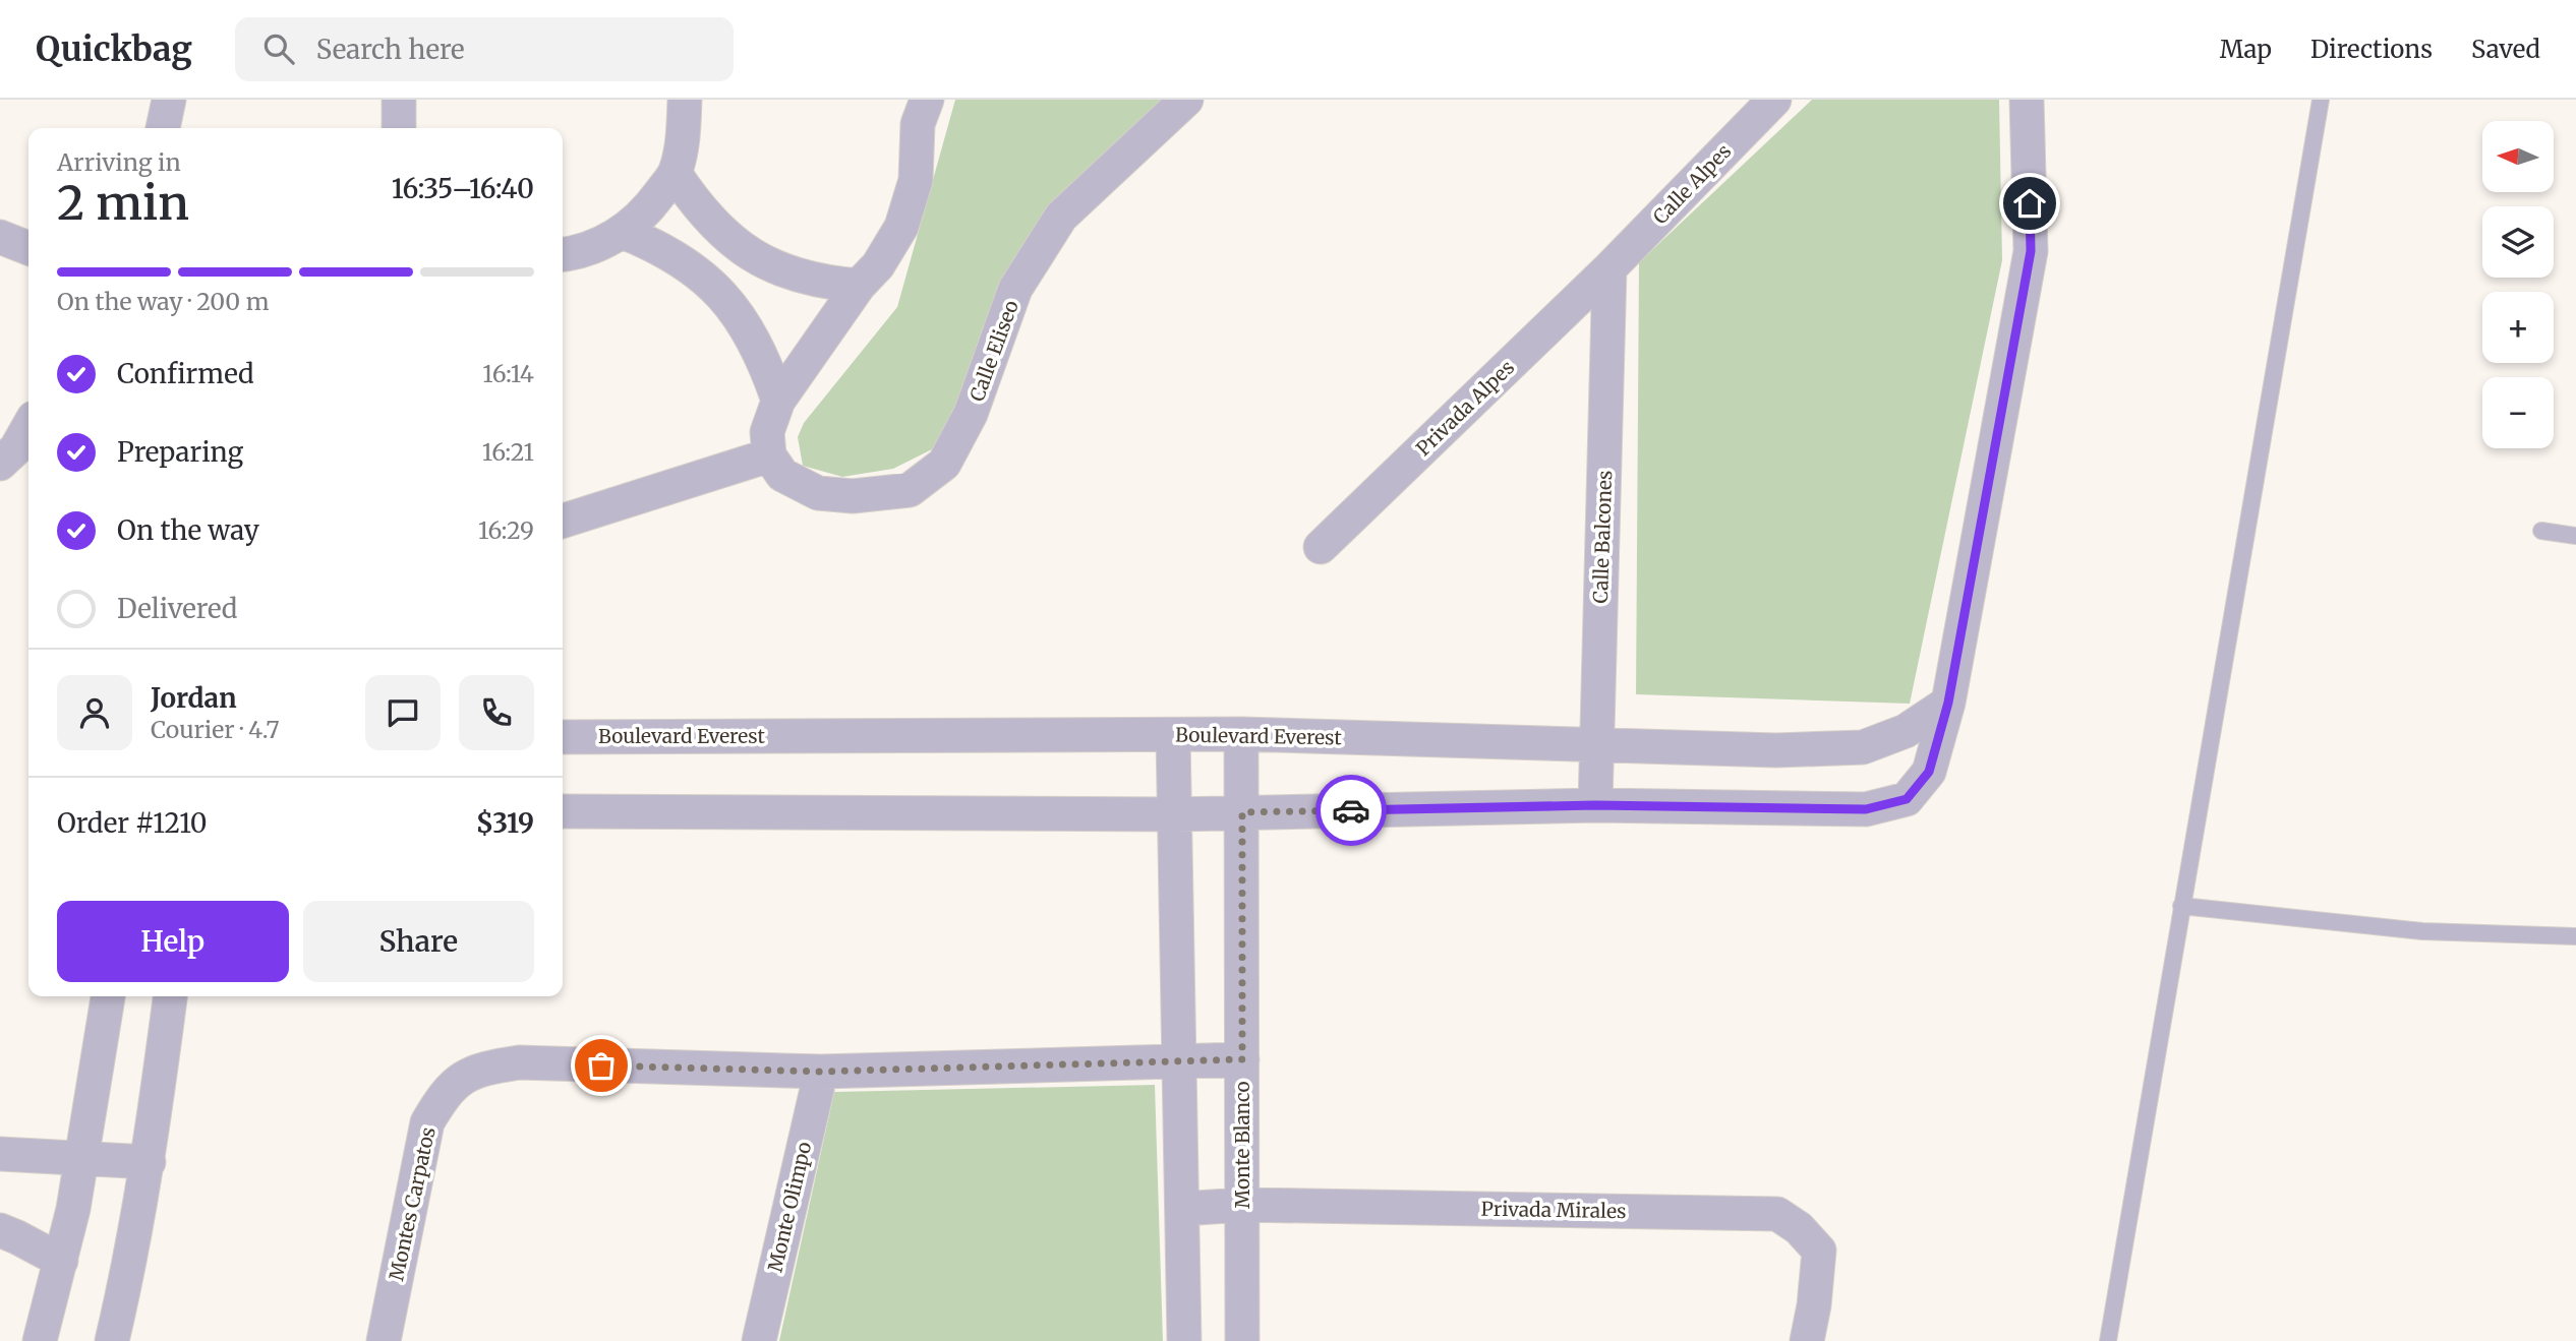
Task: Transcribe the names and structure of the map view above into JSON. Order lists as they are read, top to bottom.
{
  "streets": {
    "street": [
      "Calle Alpes",
      "Calle Eliseo",
      "Privada Alpes",
      "Calle Balcones",
      "Boulevard Everest",
      "Monte Blanco",
      "Montes Carpatos",
      "Monte Olimpo",
      "Privada Mirales"
    ]
  },
  "crossings": [
    ["Calle Alpes", "Privada Alpes"],
    ["Calle Alpes", "Calle Balcones"],
    ["Privada Alpes", "Calle Balcones"],
    ["Calle Balcones", "Boulevard Everest"],
    ["Boulevard Everest", "Monte Blanco"],
    ["Monte Blanco", "Privada Mirales"],
    ["Montes Carpatos", "Monte Olimpo"]
  ],
  "north": "left",
  "page": {
    "header": "Quickbag",
    "search": "Search here",
    "nav": ["Map", "Directions", "Saved"],
    "map_buttons": ["+", "−"],
    "heading": ["2 min", "Arriving in", "16:35–16:40"],
    "panel": [
      "Jordan",
      "Courier · 4.7",
      "Order #1210",
      "$319"
    ],
    "bar": "On the way · 200 m",
    "list": [
      ["Confirmed", "16:14"],
      ["Preparing", "16:21"],
      ["On the way", "16:29"],
      "Delivered"
    ],
    "buttons": ["Help", "Share"]
  }
}
